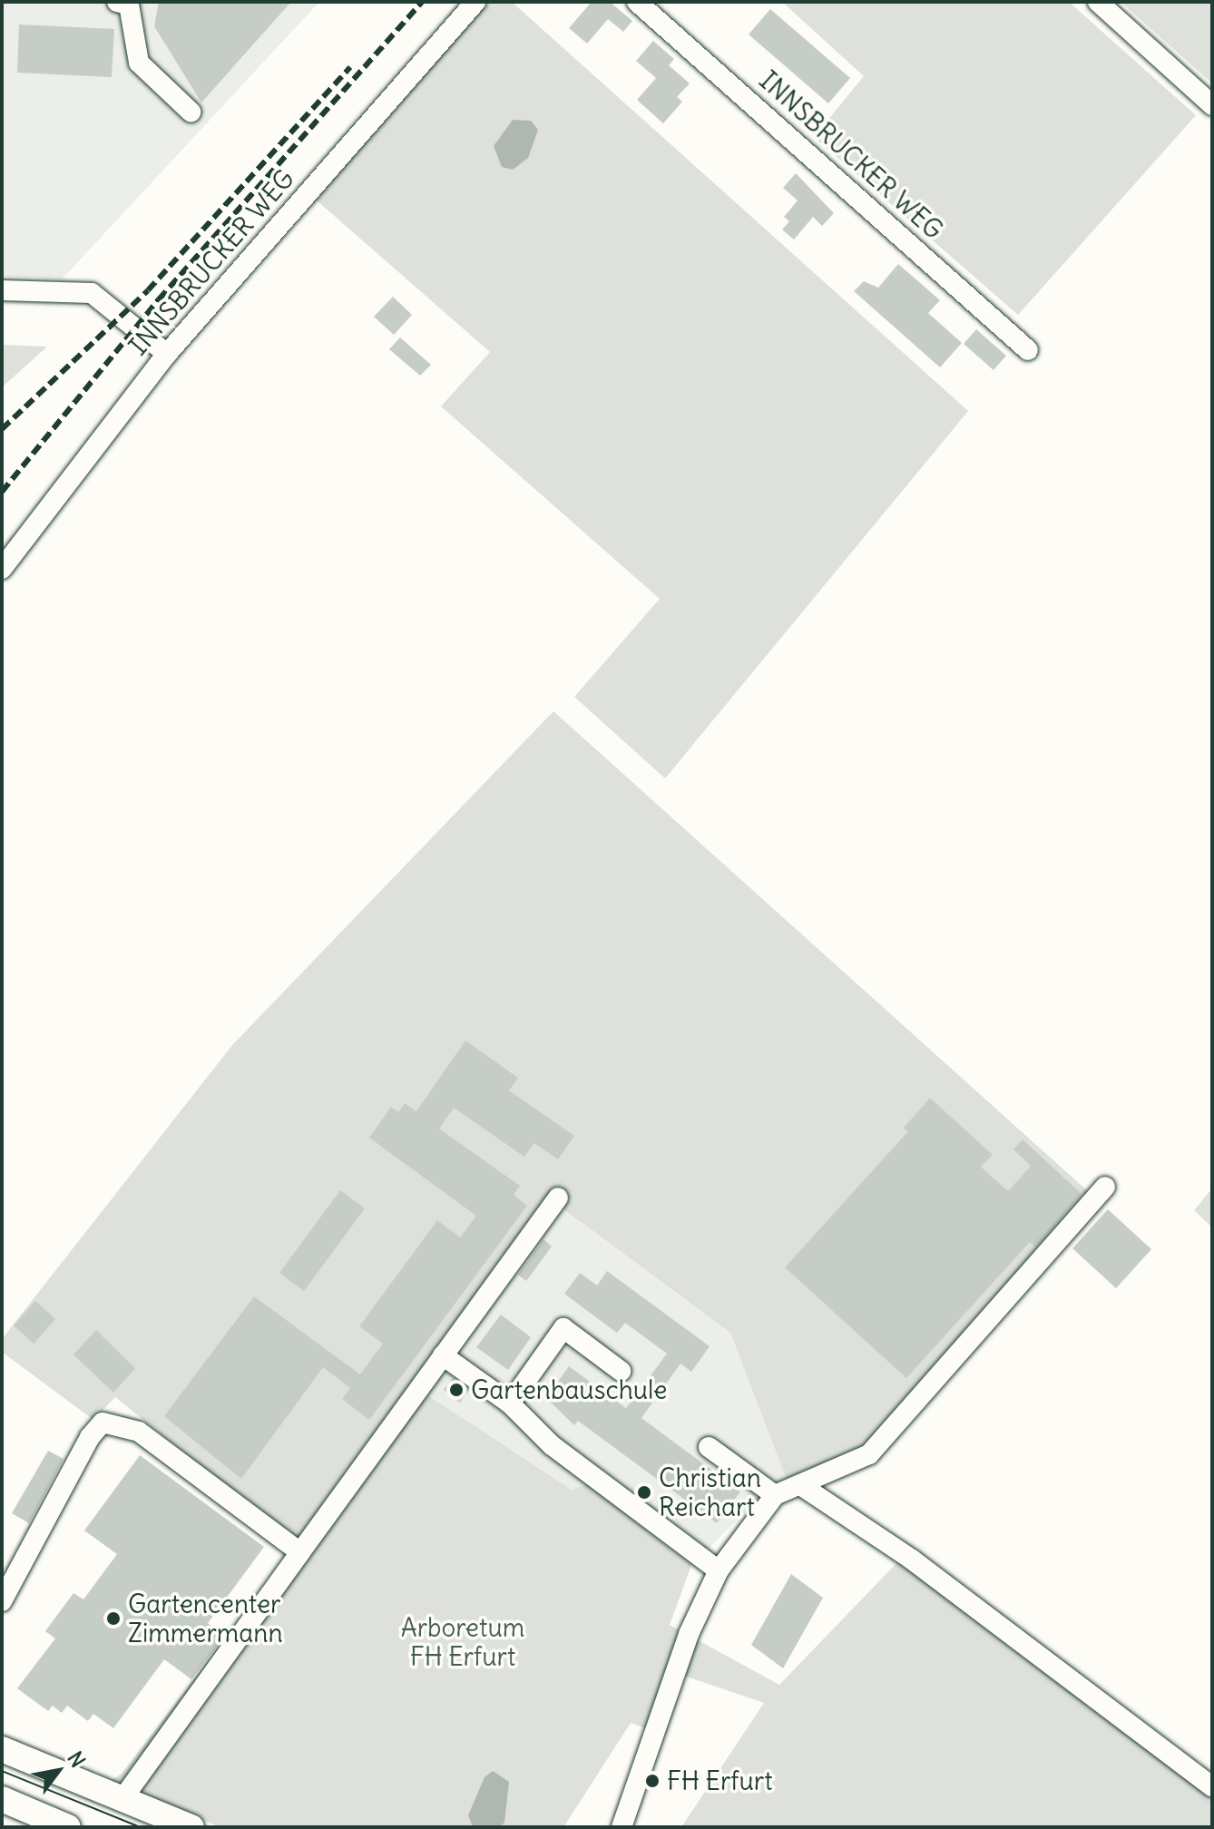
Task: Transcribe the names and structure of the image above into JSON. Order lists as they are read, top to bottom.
{
  "streets": {
    "street": ["INNSBRUCKER WEG"]
  },
  "parks": ["Arboretum FH Erfurt"],
  "places": [
    "Gartenbauschule",
    "Christian Reichart",
    "Gartencenter Zimmermann",
    "FH Erfurt"
  ],
  "north": "top right"
}
